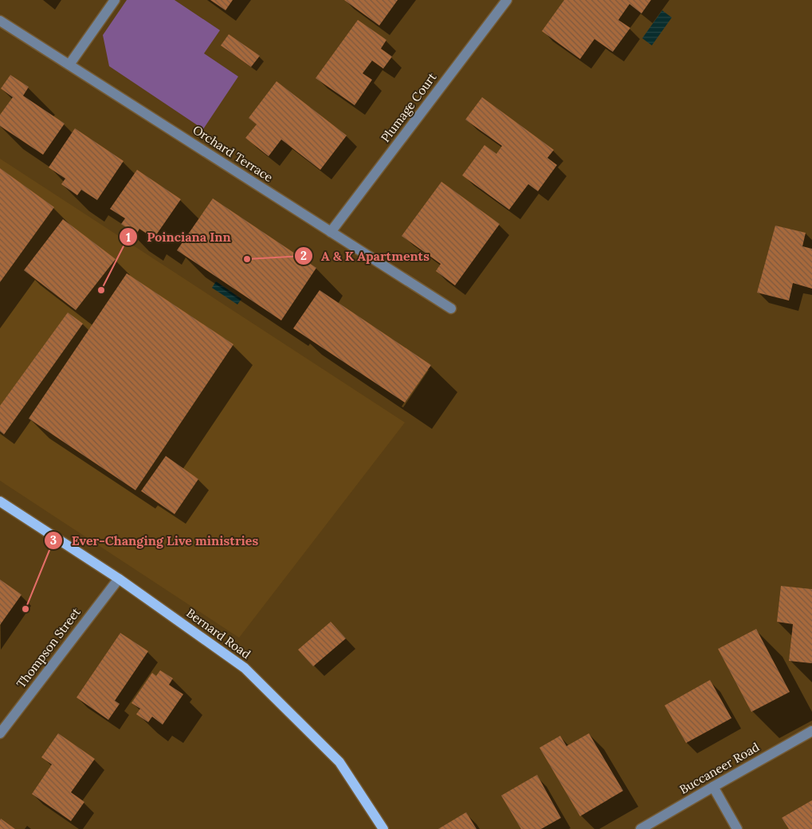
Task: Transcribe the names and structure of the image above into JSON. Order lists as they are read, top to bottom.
{
  "streets": {
    "main road": ["Bernard Road"],
    "street": [
      "Plumage Court",
      "Orchard Terrace",
      "Thompson Street",
      "Buccaneer Road"
    ]
  },
  "crossings": [
    ["Plumage Court", "Orchard Terrace"],
    ["Bernard Road", "Thompson Street"]
  ],
  "places": ["A & K Apartments", "Poinciana Inn", "Ever-Changing Live ministries"]
}
